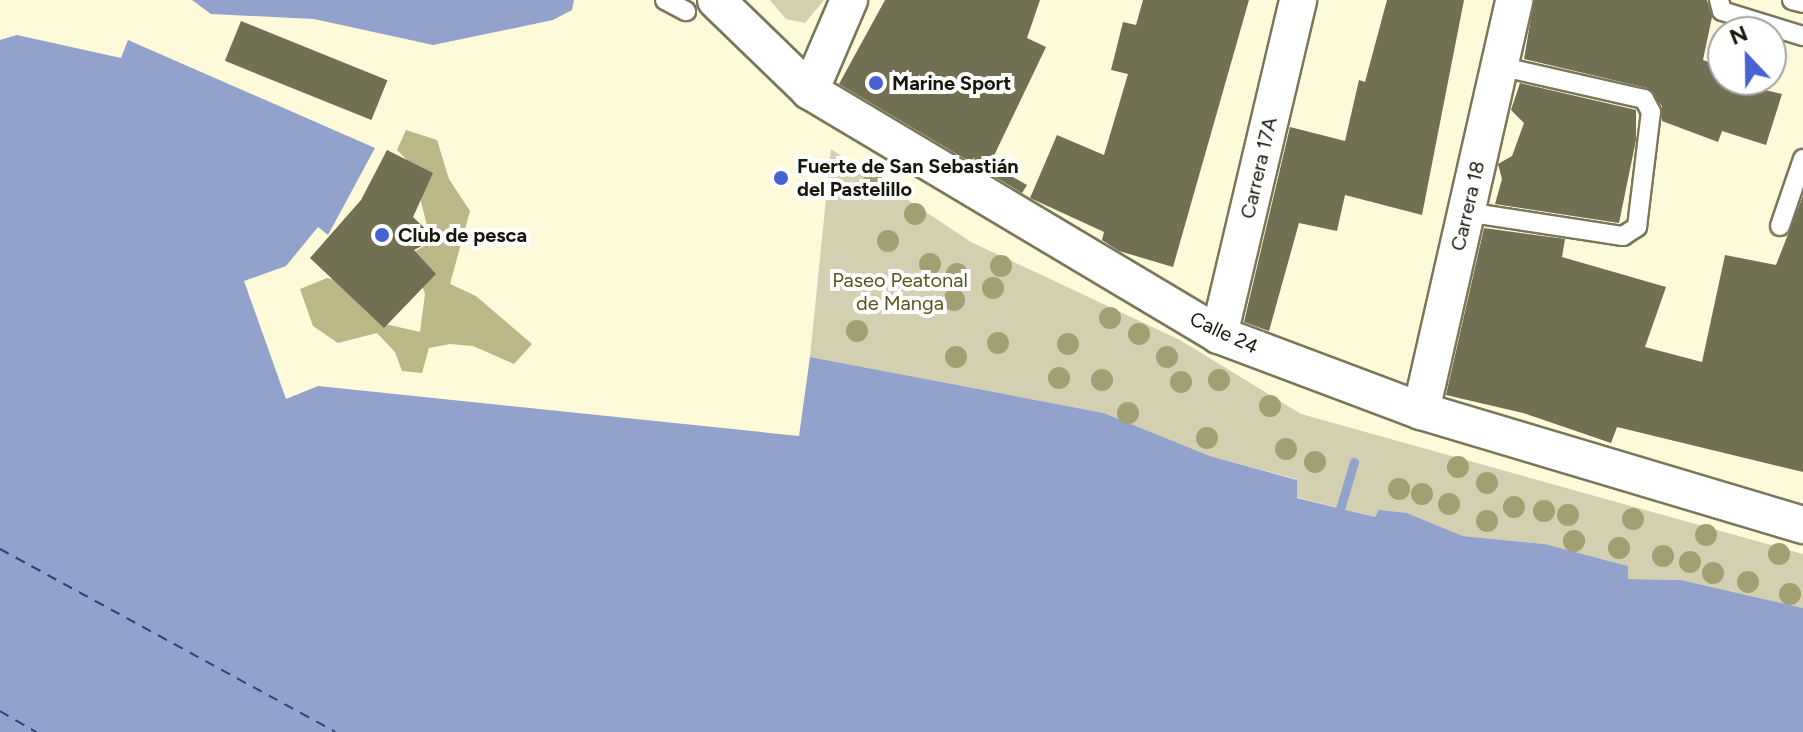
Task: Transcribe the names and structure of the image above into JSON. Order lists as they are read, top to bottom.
{
  "streets": {
    "street": ["Carrera 17A", "Carrera 18", "Calle 24"]
  },
  "crossings": [
    ["Carrera 17A", "Calle 24"],
    ["Carrera 18", "Calle 24"]
  ],
  "parks": ["Paseo Peatonal de Manga"],
  "places": ["Marine Sport", "Fuerte de San Sebastián del Pastelillo", "Club de pesca"],
  "north": "top"
}
